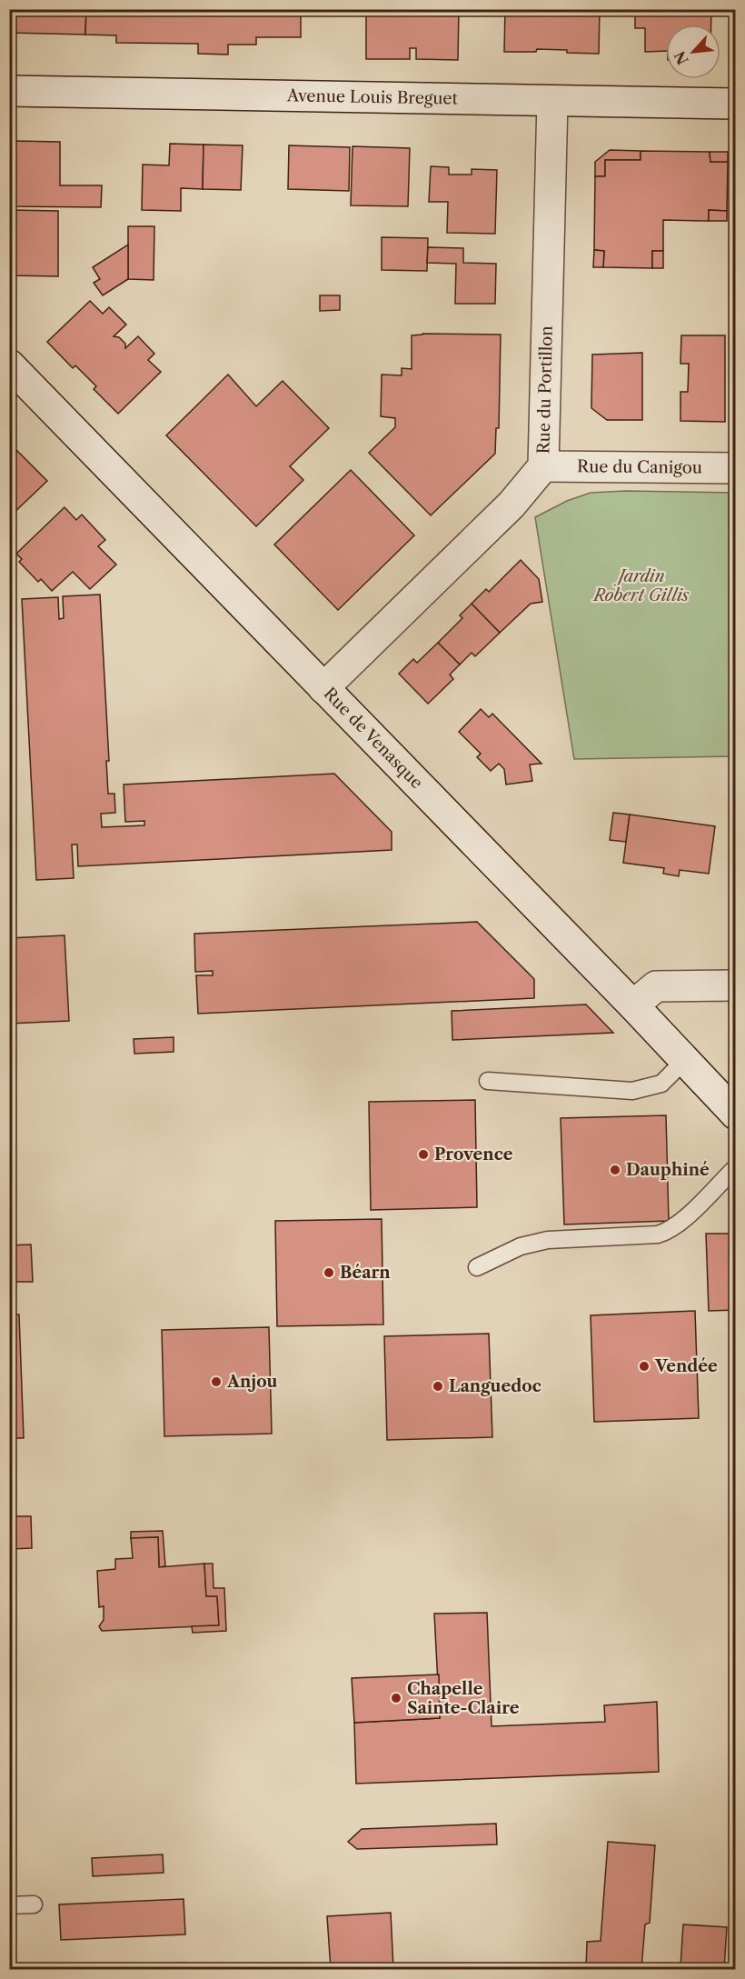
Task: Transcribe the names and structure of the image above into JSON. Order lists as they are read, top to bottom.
{
  "streets": {
    "street": [
      "Avenue Louis Breguet",
      "Rue du Portillon",
      "Rue du Canigou",
      "Rue de Venasque"
    ]
  },
  "crossings": [
    ["Avenue Louis Breguet", "Rue du Portillon"],
    ["Rue du Portillon", "Rue du Canigou"],
    ["Rue du Portillon", "Rue de Venasque"]
  ],
  "parks": ["Jardin Robert Gillis"],
  "places": [
    "Provence",
    "Dauphiné",
    "Béarn",
    "Vendée",
    "Anjou",
    "Languedoc",
    "Chapelle Sainte-Claire"
  ],
  "north": "bottom left"
}
